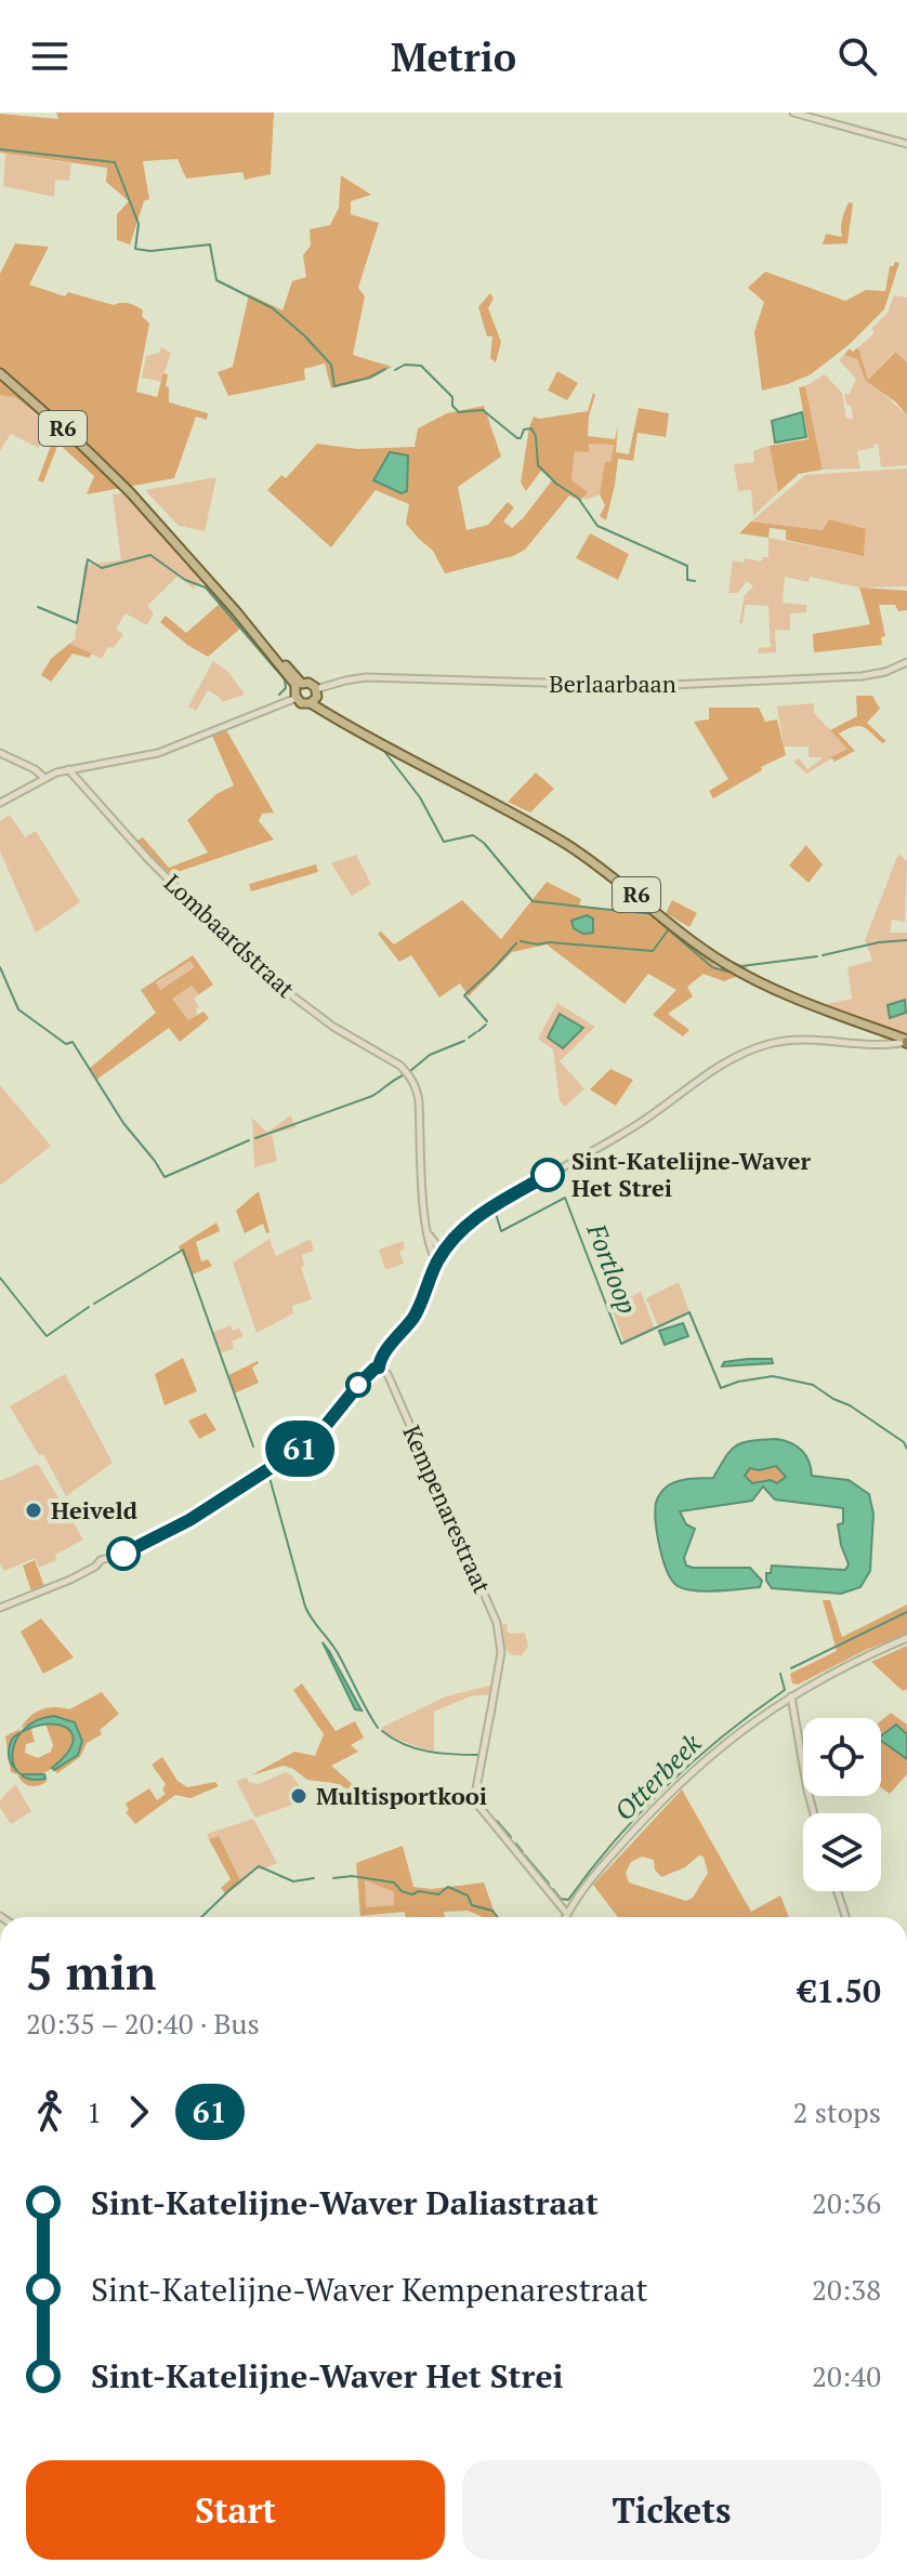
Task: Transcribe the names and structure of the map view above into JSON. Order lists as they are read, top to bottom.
{
  "streets": {
    "main road": ["R6"],
    "street": ["Berlaarbaan", "Lombaardstraat", "Kempenarestraat"]
  },
  "crossings": [
    ["R6", "Berlaarbaan"]
  ],
  "water": ["Fortloop", "Otterbeek"],
  "places": ["Sint-Katelijne-Waver Het Strei", "Heiveld", "Multisportkooi"],
  "lines": ["bus line 61"],
  "page": {
    "header": "Metrio",
    "on_map": "61",
    "heading": ["5 min", "20:35 – 20:40 · Bus", "€1.50"],
    "legs": ["1", "61", "2 stops"],
    "list": [
      {
        "name": "Sint-Katelijne-Waver Daliastraat",
        "value": "20:36"
      },
      {
        "name": "Sint-Katelijne-Waver Kempenarestraat",
        "value": "20:38"
      },
      {
        "name": "Sint-Katelijne-Waver Het Strei",
        "value": "20:40"
      }
    ],
    "buttons": ["Start", "Tickets"]
  }
}
